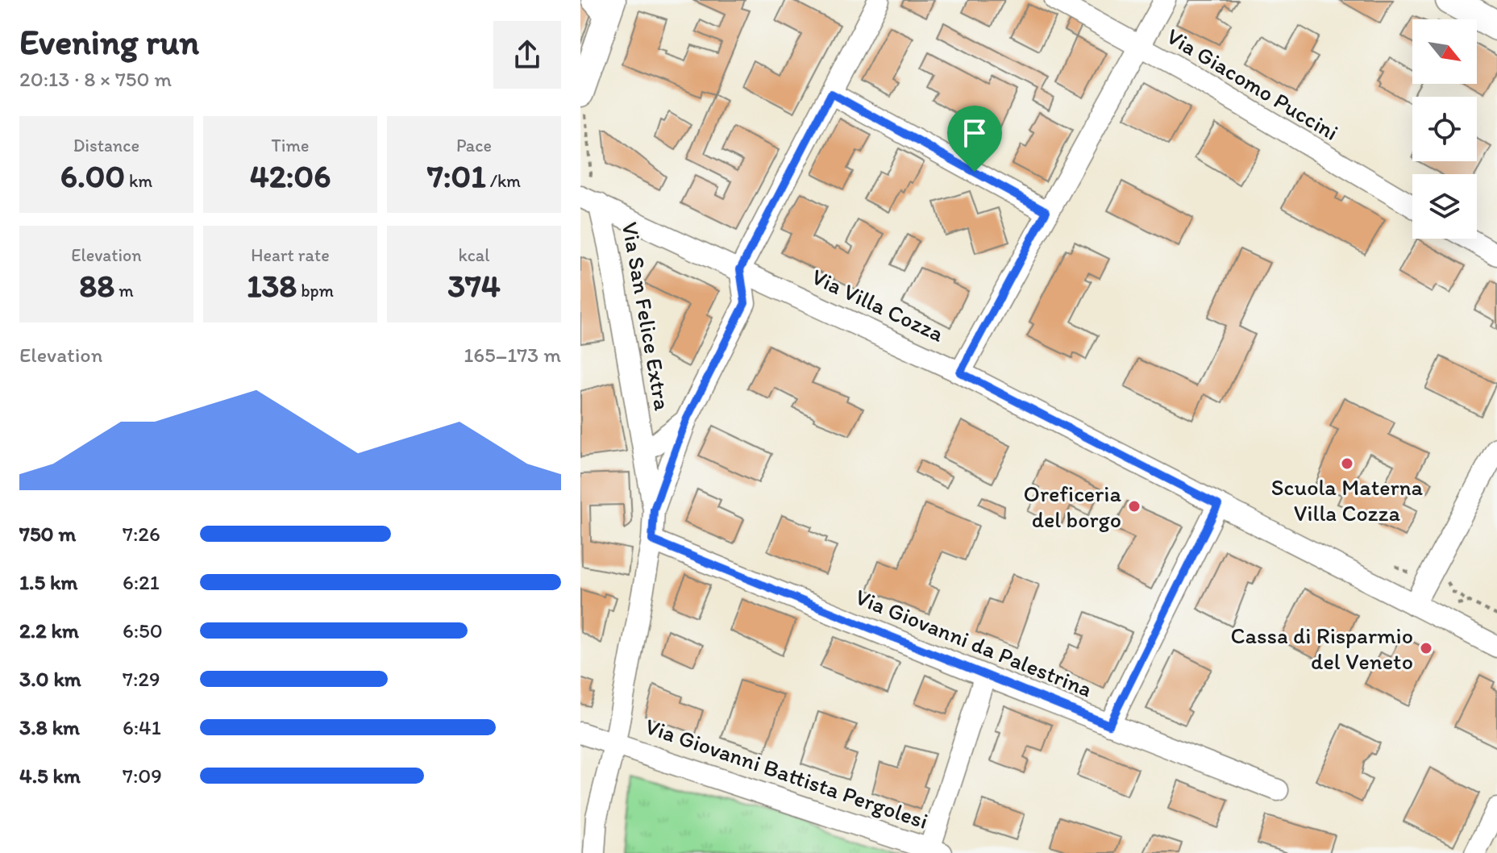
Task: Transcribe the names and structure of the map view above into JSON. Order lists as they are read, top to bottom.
{
  "streets": {
    "street": [
      "Via Giacomo Puccini",
      "Via Villa Cozza",
      "Via San Felice Extra",
      "Via Giovanni da Palestrina",
      "Via Giovanni Battista Pergolesi"
    ]
  },
  "crossings": [
    ["Via Villa Cozza", "Via San Felice Extra"],
    ["Via San Felice Extra", "Via Giovanni da Palestrina"],
    ["Via San Felice Extra", "Via Giovanni Battista Pergolesi"]
  ],
  "places": ["Scuola Materna Villa Cozza", "Oreficeria del borgo", "Cassa di Risparmio del Veneto"],
  "north": "bottom right",
  "page": {
    "heading": ["Evening run", "20:13 · 8 × 750 m"],
    "stats": [
      ["Distance", "6.00 km"],
      ["Time", "42:06"],
      ["Pace", "7:01 /km"],
      ["Elevation", "88 m"],
      ["Heart rate", "138 bpm"],
      ["kcal", "374"]
    ],
    "chart": ["Elevation", "165–173 m"],
    "list": [
      {
        "name": "750 m",
        "note": "7:26"
      },
      {
        "name": "1.5 km",
        "note": "6:21"
      },
      {
        "name": "2.2 km",
        "note": "6:50"
      },
      {
        "name": "3.0 km",
        "note": "7:29"
      },
      {
        "name": "3.8 km",
        "note": "6:41"
      },
      {
        "name": "4.5 km",
        "note": "7:09"
      }
    ]
  }
}
